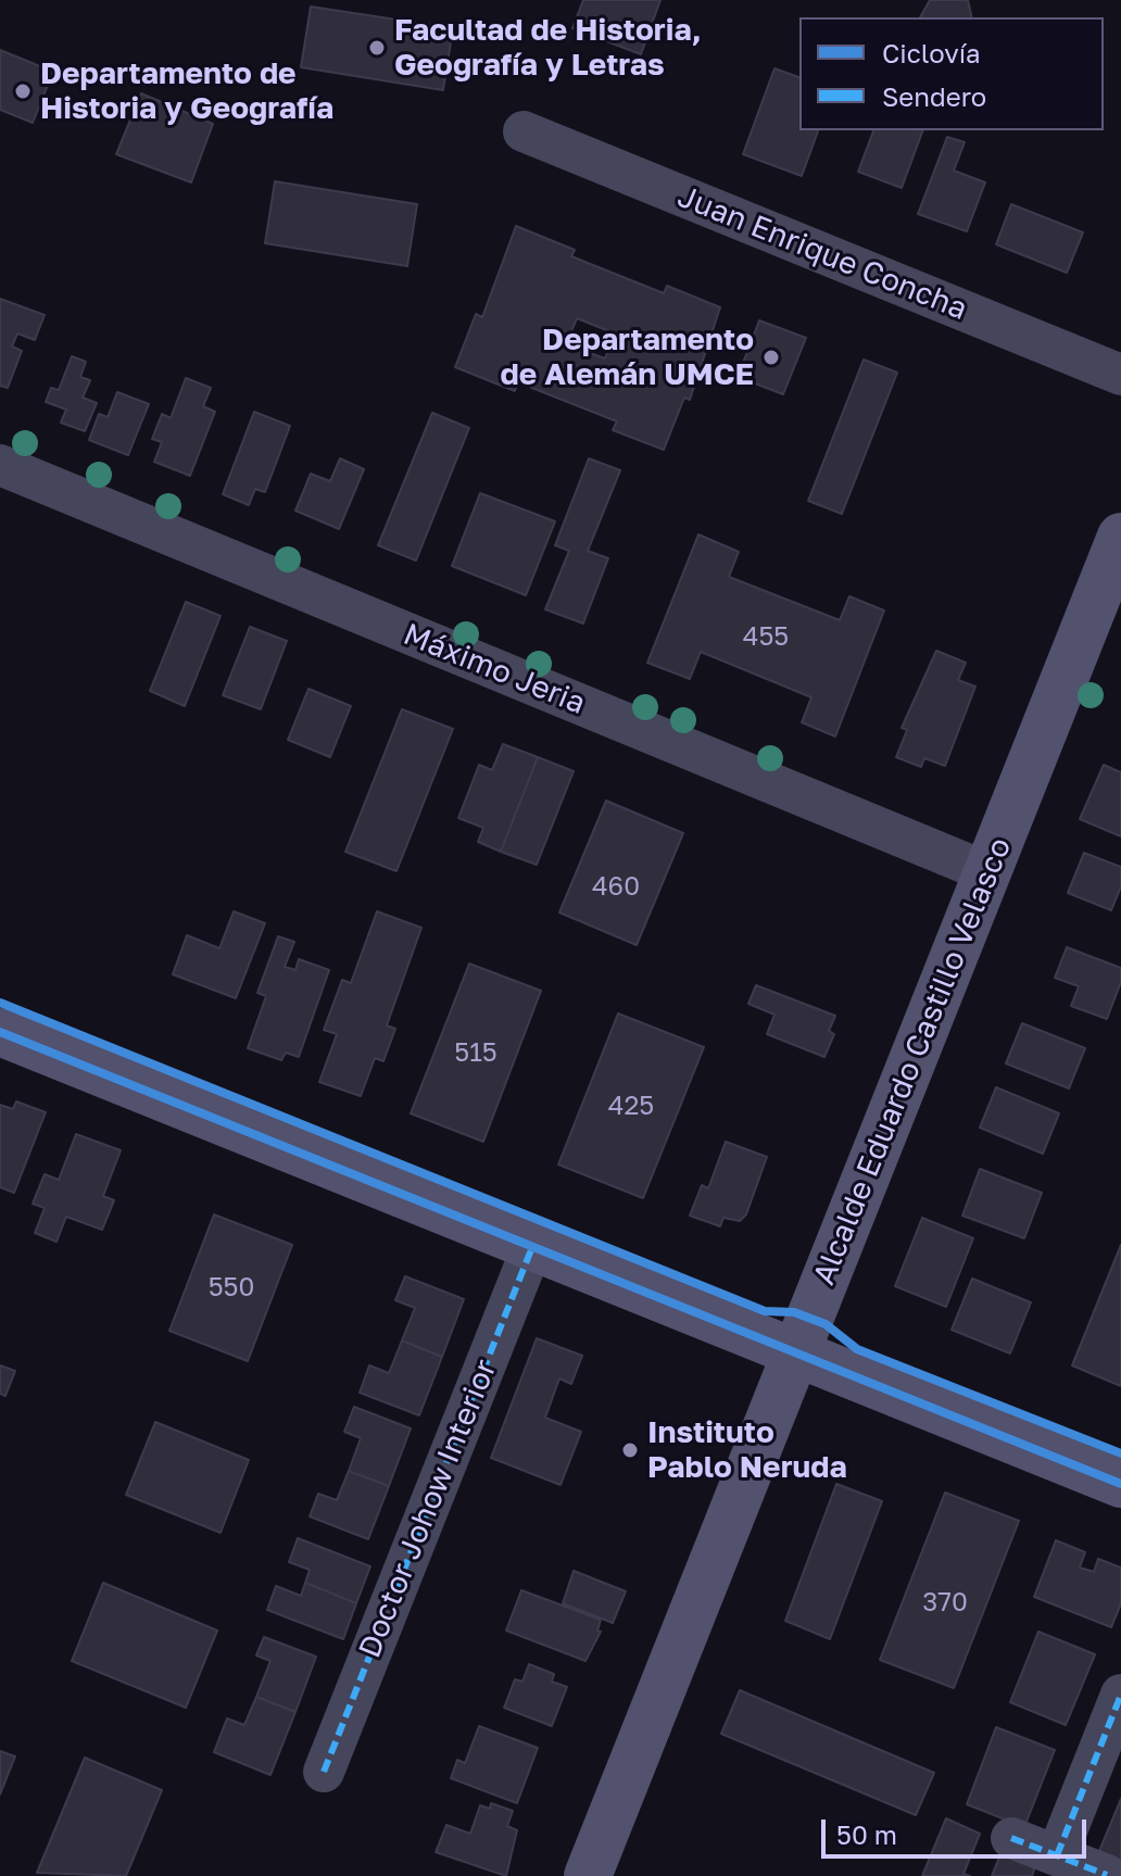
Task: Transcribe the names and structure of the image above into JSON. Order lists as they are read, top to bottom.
{
  "streets": {
    "main road": ["Alcalde Eduardo Castillo Velasco"],
    "street": ["Juan Enrique Concha", "Máximo Jeria", "Doctor Johow Interior"]
  },
  "crossings": [
    ["Máximo Jeria", "Alcalde Eduardo Castillo Velasco"]
  ],
  "places": [
    "Facultad de Historia, Geografía y Letras",
    "Departamento de Historia y Geografía",
    "Departamento de Alemán UMCE",
    "Instituto Pablo Neruda"
  ],
  "house_numbers": [
    "455",
    "460",
    "515",
    "425",
    "550",
    "370"
  ],
  "legend": ["Ciclovía", "Sendero"],
  "scale_bar": "50 m"
}
